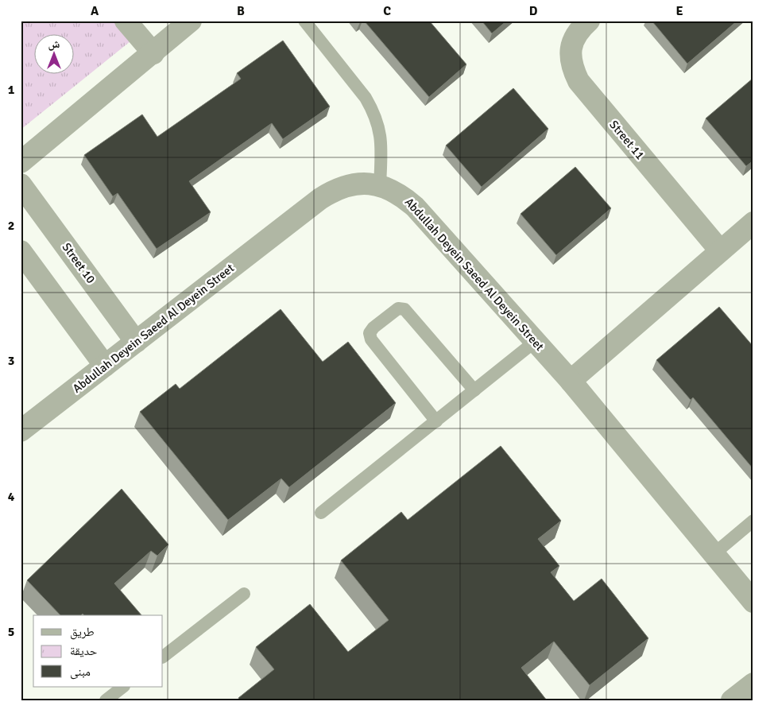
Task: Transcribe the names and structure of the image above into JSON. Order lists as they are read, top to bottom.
{
  "streets": {
    "street": ["Street 11", "Street 10", "Abdullah Deyein Saeed Al Deyein Street"]
  },
  "crossings": [
    ["Street 10", "Abdullah Deyein Saeed Al Deyein Street"]
  ],
  "legend": ["طريق", "حديقة", "مبنى"],
  "north": "top",
  "grid": {
    "columns": [
      "A",
      "B",
      "C",
      "D",
      "E"
    ],
    "rows": [
      "1",
      "2",
      "3",
      "4",
      "5"
    ]
  }
}
